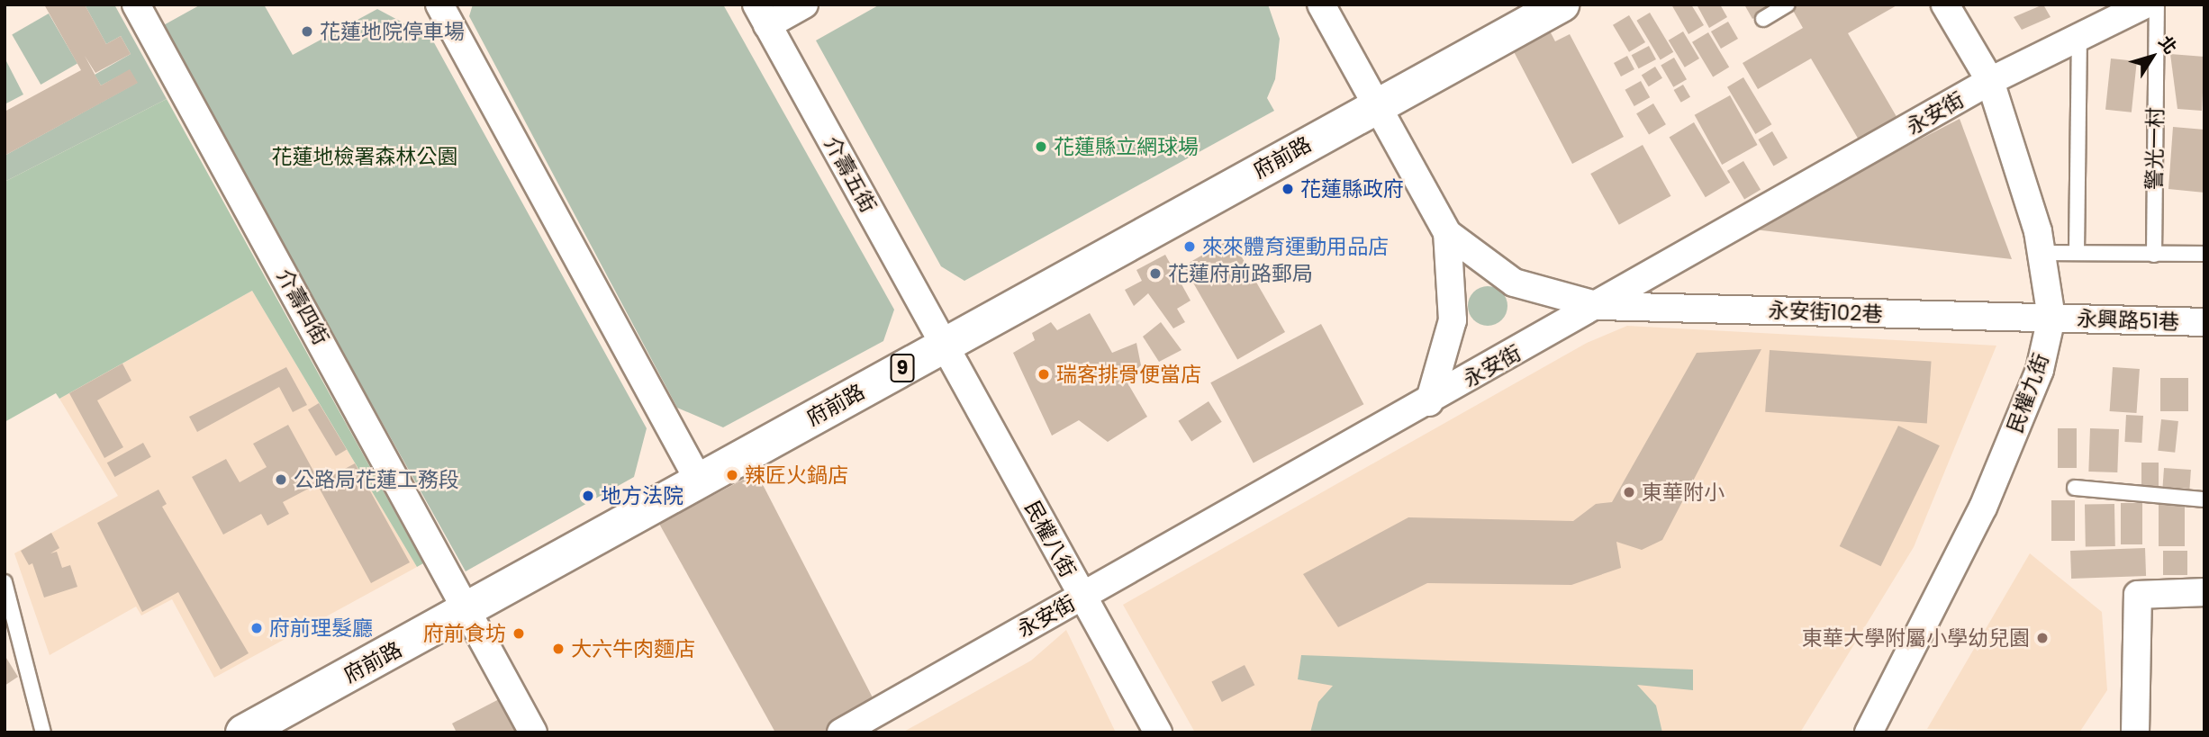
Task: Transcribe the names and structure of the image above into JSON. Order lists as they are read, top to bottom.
{
  "streets": {
    "main road": ["府前路", "9"],
    "street": [
      "永安街",
      "介壽五街",
      "介壽四街",
      "永安街102巷",
      "永興路51巷",
      "民權九街",
      "民權八街"
    ],
    "lane": ["警光一村"]
  },
  "crossings": [
    ["永安街", "永安街102巷"],
    ["永安街", "民權九街"],
    ["永安街", "民權八街"],
    ["府前路", "介壽五街"],
    ["府前路", "介壽四街"],
    ["府前路", "民權八街"],
    ["介壽五街", "民權八街"],
    ["永安街102巷", "永興路51巷"],
    ["永安街102巷", "民權九街"],
    ["永興路51巷", "民權九街"]
  ],
  "parks": ["花蓮地檢署森林公園"],
  "places": [
    "花蓮地院停車場",
    "花蓮縣立網球場",
    "花蓮縣政府",
    "來來體育運動用品店",
    "花蓮府前路郵局",
    "瑞客排骨便當店",
    "辣匠火鍋店",
    "公路局花蓮工務段",
    "東華附小",
    "地方法院",
    "府前理髮廳",
    "府前食坊",
    "東華大學附屬小學幼兒園",
    "大六牛肉麵店"
  ],
  "north": "top right"
}
